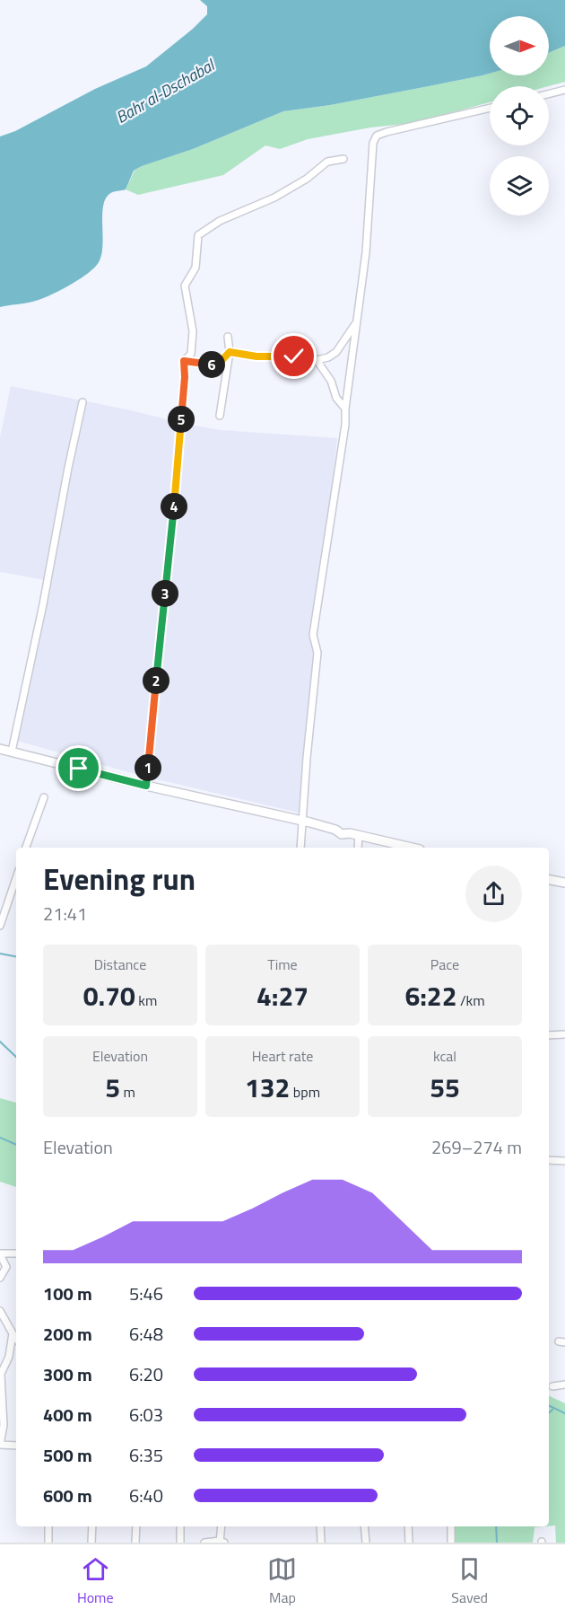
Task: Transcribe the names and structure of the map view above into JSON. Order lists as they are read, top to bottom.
{
  "water": ["Bahr al-Dschabal"],
  "north": "right",
  "page": {
    "pins": [
      "6",
      "5",
      "4",
      "3",
      "2",
      "1"
    ],
    "heading": ["Evening run", "21:41"],
    "stats": [
      ["Distance", "0.70 km"],
      ["Time", "4:27"],
      ["Pace", "6:22 /km"],
      ["Elevation", "5 m"],
      ["Heart rate", "132 bpm"],
      ["kcal", "55"]
    ],
    "chart": ["Elevation", "269–274 m"],
    "list": [
      {
        "name": "100 m",
        "note": "5:46"
      },
      {
        "name": "200 m",
        "note": "6:48"
      },
      {
        "name": "300 m",
        "note": "6:20"
      },
      {
        "name": "400 m",
        "note": "6:03"
      },
      {
        "name": "500 m",
        "note": "6:35"
      },
      {
        "name": "600 m",
        "note": "6:40"
      }
    ],
    "tabs": ["Home", "Map", "Saved"]
  }
}
